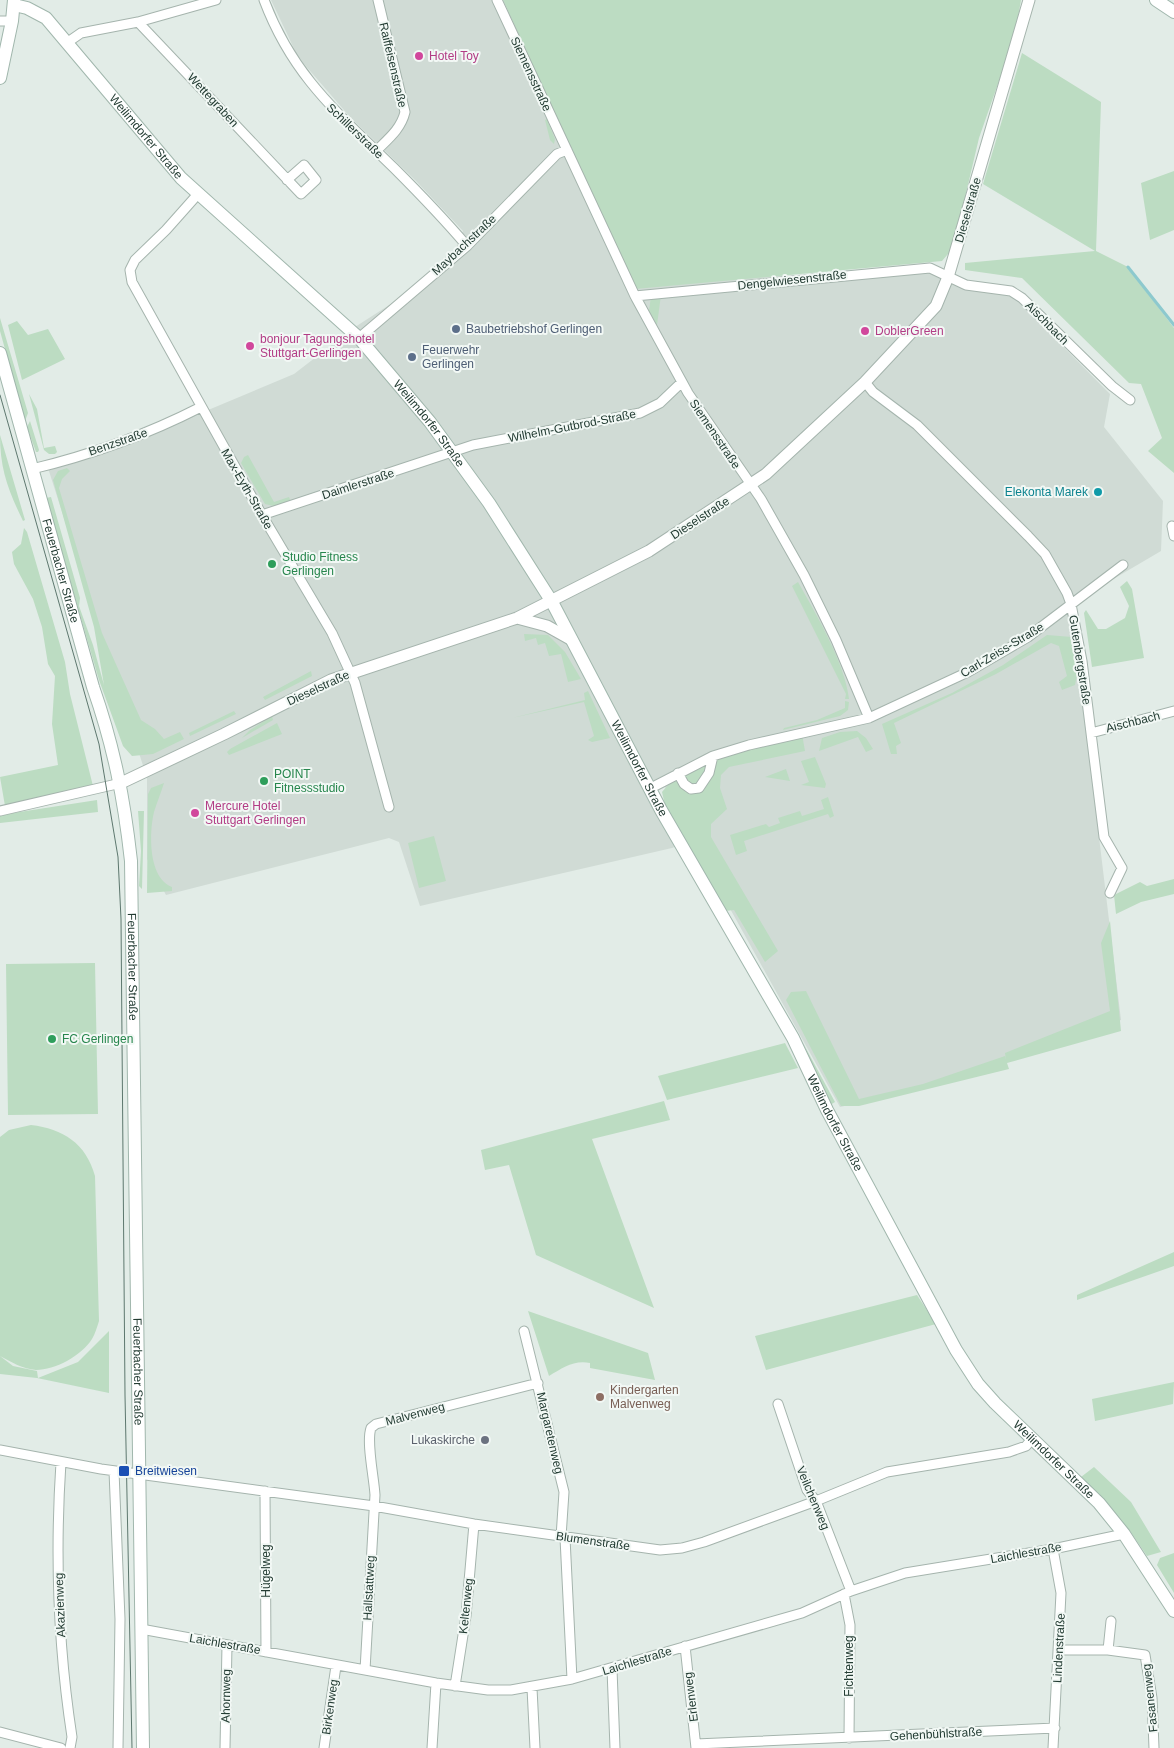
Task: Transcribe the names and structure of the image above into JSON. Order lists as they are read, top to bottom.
{
  "streets": {
    "main road": ["Weilimdorfer Straße", "Feuerbacher Straße"],
    "street": [
      "Raiffeisenstraße",
      "Siemensstraße",
      "Wettegraben",
      "Schillerstraße",
      "Dieselstraße",
      "Maybachstraße",
      "Dengelwiesenstraße",
      "Aischbach",
      "Wilhelm-Gutbrod-Straße",
      "Benzstraße",
      "Daimlerstraße",
      "Max-Eyth-Straße",
      "Carl-Zeiss-Straße",
      "Gutenbergstraße",
      "Malvenweg",
      "Margaretenweg",
      "Veilchenweg",
      "Blumenstraße",
      "Laichlestraße",
      "Hügelweg",
      "Hallstattweg",
      "Akazienweg",
      "Keltenweg",
      "Lindenstraße",
      "Fichtenweg",
      "Ahornweg",
      "Erlenweg",
      "Fasanenweg",
      "Birkenweg",
      "Gehenbühlstraße"
    ]
  },
  "crossings": [
    ["Raiffeisenstraße", "Schillerstraße"],
    ["Siemensstraße", "Dieselstraße"],
    ["Siemensstraße", "Maybachstraße"],
    ["Siemensstraße", "Dengelwiesenstraße"],
    ["Siemensstraße", "Wilhelm-Gutbrod-Straße"],
    ["Siemensstraße", "Carl-Zeiss-Straße"],
    ["Schillerstraße", "Maybachstraße"],
    ["Weilimdorfer Straße", "Dieselstraße"],
    ["Weilimdorfer Straße", "Maybachstraße"],
    ["Weilimdorfer Straße", "Wilhelm-Gutbrod-Straße"],
    ["Weilimdorfer Straße", "Daimlerstraße"],
    ["Weilimdorfer Straße", "Max-Eyth-Straße"],
    ["Weilimdorfer Straße", "Blumenstraße"],
    ["Weilimdorfer Straße", "Laichlestraße"],
    ["Dieselstraße", "Dengelwiesenstraße"],
    ["Dieselstraße", "Aischbach"],
    ["Dieselstraße", "Max-Eyth-Straße"],
    ["Dieselstraße", "Feuerbacher Straße"],
    ["Dieselstraße", "Gutenbergstraße"],
    ["Dengelwiesenstraße", "Aischbach"],
    ["Aischbach", "Gutenbergstraße"],
    ["Wilhelm-Gutbrod-Straße", "Daimlerstraße"],
    ["Benzstraße", "Max-Eyth-Straße"],
    ["Benzstraße", "Feuerbacher Straße"],
    ["Daimlerstraße", "Max-Eyth-Straße"],
    ["Feuerbacher Straße", "Blumenstraße"],
    ["Feuerbacher Straße", "Laichlestraße"],
    ["Carl-Zeiss-Straße", "Gutenbergstraße"],
    ["Malvenweg", "Margaretenweg"],
    ["Malvenweg", "Blumenstraße"],
    ["Malvenweg", "Hallstattweg"],
    ["Margaretenweg", "Blumenstraße"],
    ["Margaretenweg", "Laichlestraße"],
    ["Veilchenweg", "Blumenstraße"],
    ["Veilchenweg", "Laichlestraße"],
    ["Veilchenweg", "Fichtenweg"],
    ["Blumenstraße", "Hügelweg"],
    ["Blumenstraße", "Hallstattweg"],
    ["Blumenstraße", "Akazienweg"],
    ["Blumenstraße", "Keltenweg"],
    ["Laichlestraße", "Hügelweg"],
    ["Laichlestraße", "Hallstattweg"],
    ["Laichlestraße", "Keltenweg"],
    ["Laichlestraße", "Lindenstraße"],
    ["Laichlestraße", "Fichtenweg"],
    ["Laichlestraße", "Ahornweg"],
    ["Laichlestraße", "Erlenweg"],
    ["Laichlestraße", "Birkenweg"],
    ["Lindenstraße", "Fasanenweg"],
    ["Lindenstraße", "Gehenbühlstraße"],
    ["Fichtenweg", "Gehenbühlstraße"],
    ["Erlenweg", "Gehenbühlstraße"]
  ],
  "places": {
    "other": [
      "Hotel Toy",
      "Baubetriebshof Gerlingen",
      "DoblerGreen",
      "bonjour Tagungshotel Stuttgart-Gerlingen",
      "Feuerwehr Gerlingen",
      "Elekonta Marek",
      "Studio Fitness Gerlingen",
      "POINT Fitnessstudio",
      "Mercure Hotel Stuttgart Gerlingen",
      "FC Gerlingen",
      "Kindergarten Malvenweg",
      "Lukaskirche"
    ],
    "transit": ["Breitwiesen"]
  }
}
